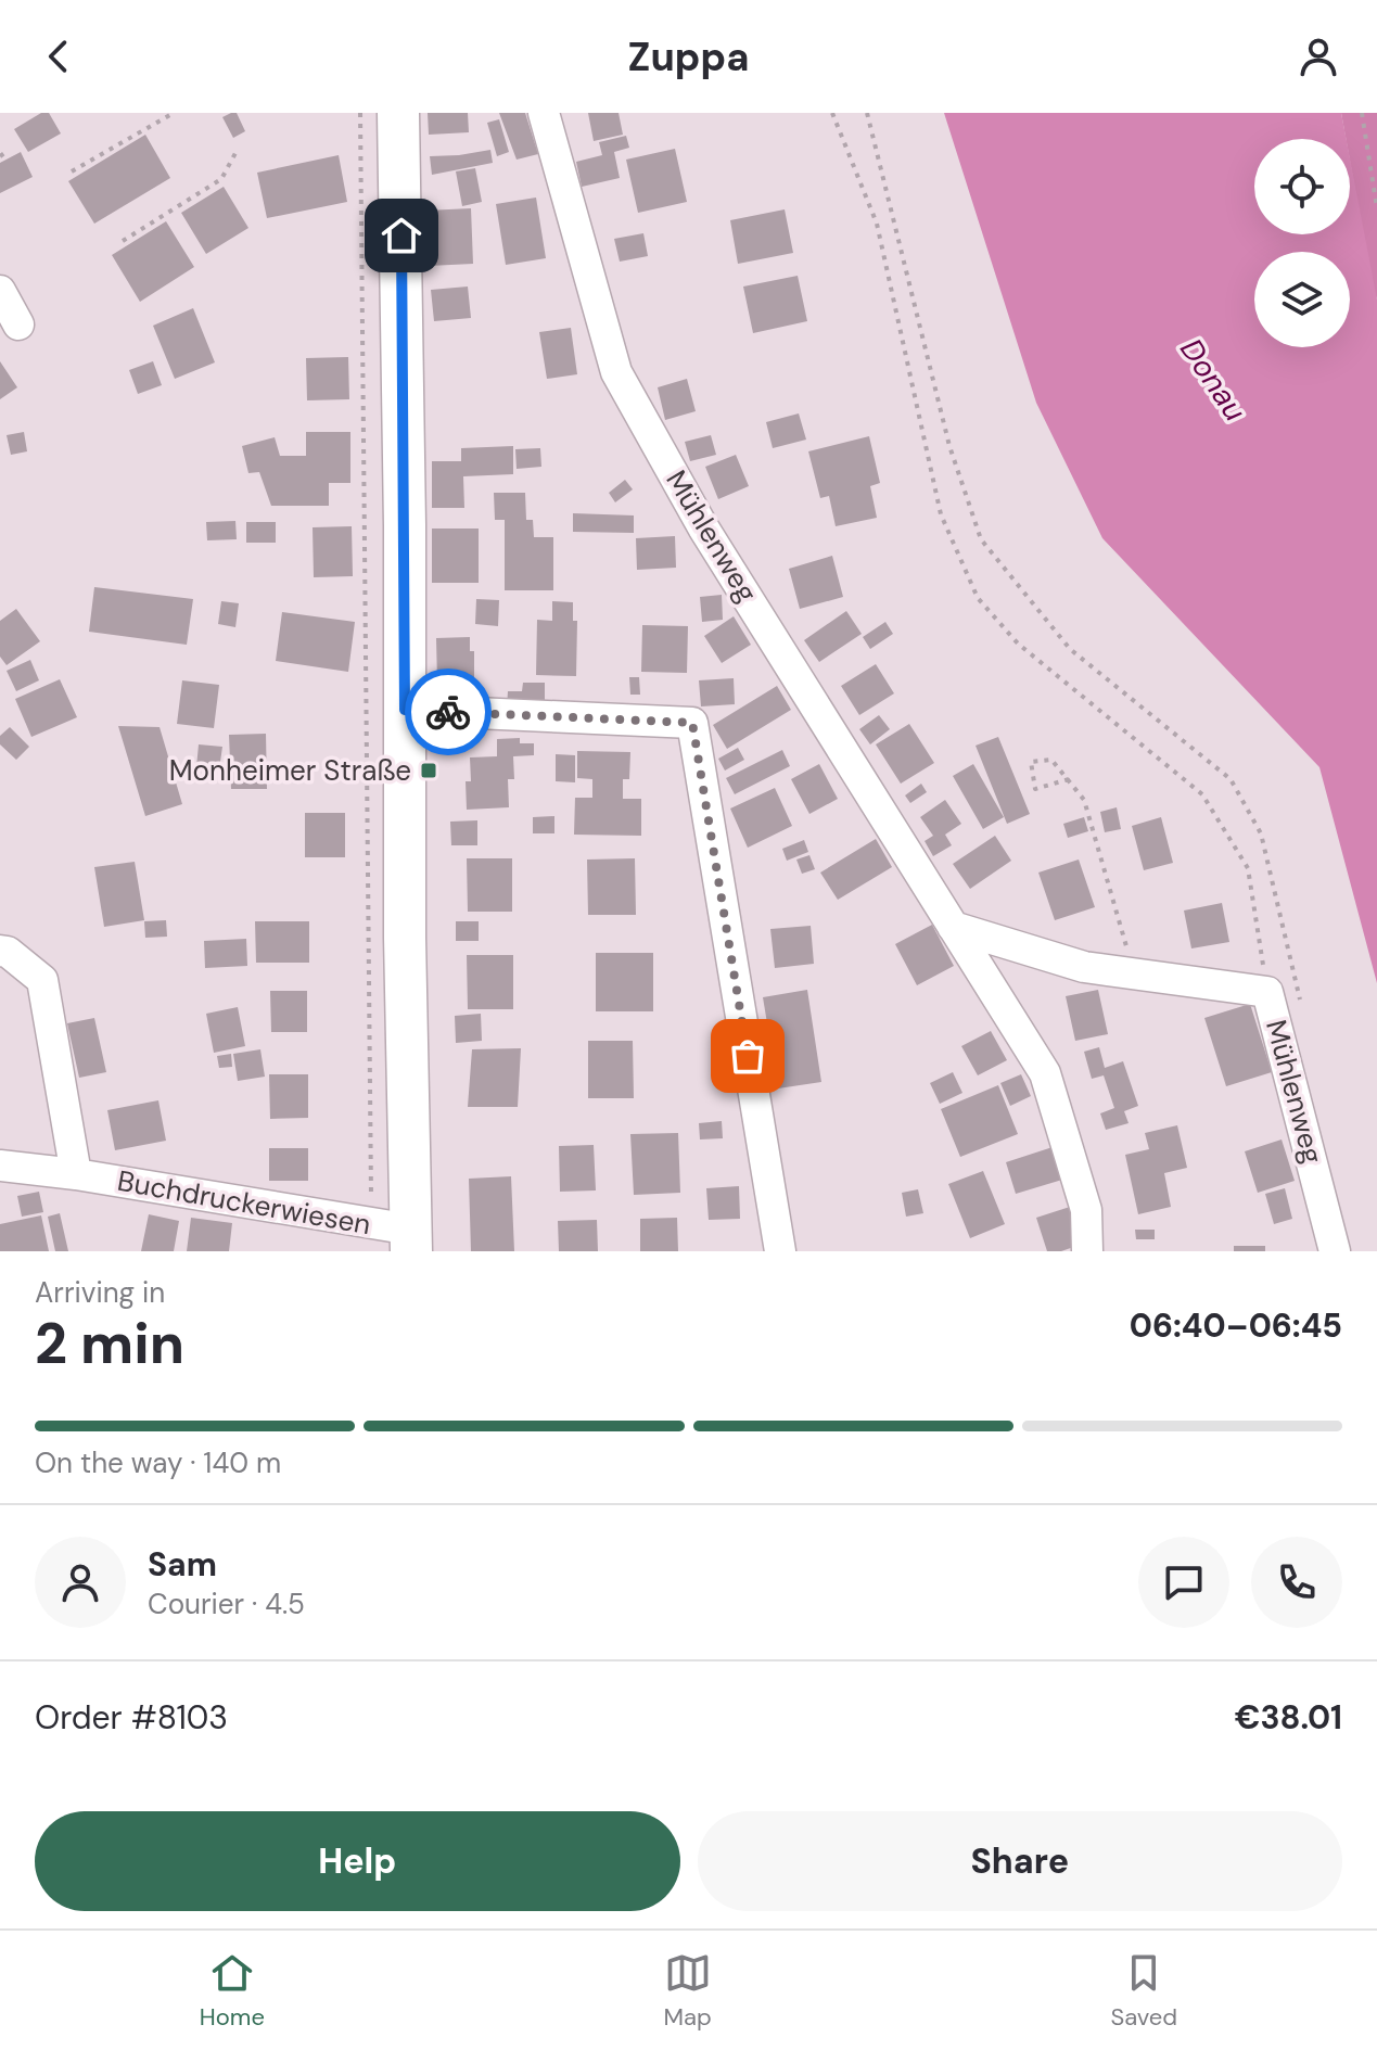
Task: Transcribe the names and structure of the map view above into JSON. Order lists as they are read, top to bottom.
{
  "streets": {
    "street": ["Mühlenweg", "Buchdruckerwiesen"]
  },
  "water": ["Donau"],
  "places": {
    "transit": ["Monheimer Straße"]
  },
  "page": {
    "header": "Zuppa",
    "heading": ["2 min", "Arriving in", "06:40–06:45"],
    "panel": [
      "Sam",
      "Courier · 4.5",
      "Order #8103",
      "€38.01"
    ],
    "bar": "On the way · 140 m",
    "buttons": ["Help", "Share"],
    "tabs": ["Home", "Map", "Saved"]
  }
}
